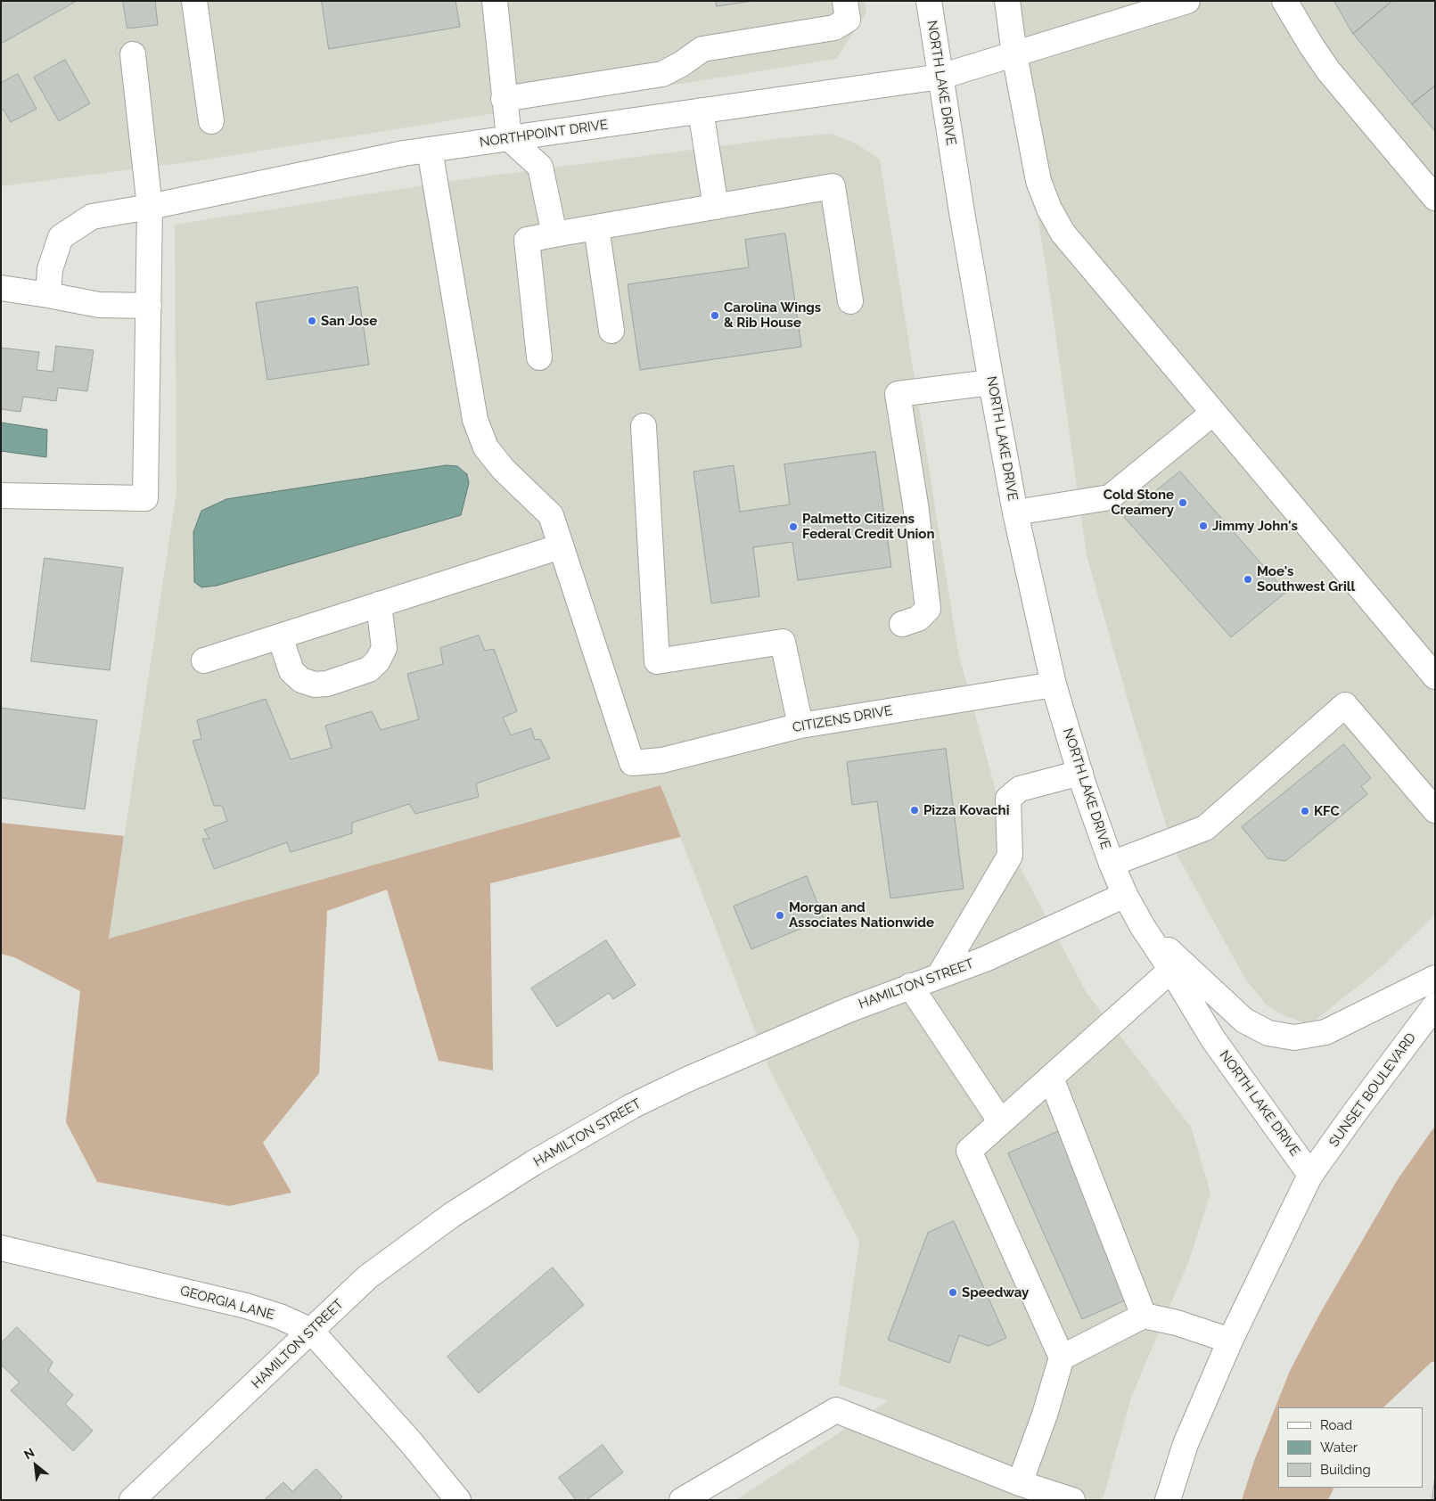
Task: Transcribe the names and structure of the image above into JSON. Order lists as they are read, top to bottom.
{
  "streets": {
    "street": [
      "NORTH LAKE DRIVE",
      "NORTHPOINT DRIVE",
      "CITIZENS DRIVE",
      "HAMILTON STREET",
      "SUNSET BOULEVARD",
      "GEORGIA LANE"
    ]
  },
  "crossings": [
    ["NORTH LAKE DRIVE", "NORTHPOINT DRIVE"],
    ["NORTH LAKE DRIVE", "CITIZENS DRIVE"],
    ["NORTH LAKE DRIVE", "HAMILTON STREET"],
    ["NORTH LAKE DRIVE", "SUNSET BOULEVARD"],
    ["HAMILTON STREET", "GEORGIA LANE"]
  ],
  "places": [
    "Carolina Wings & Rib House",
    "San Jose",
    "Cold Stone Creamery",
    "Jimmy John's",
    "Palmetto Citizens Federal Credit Union",
    "Moe's Southwest Grill",
    "Pizza Kovachi",
    "KFC",
    "Morgan and Associates Nationwide",
    "Speedway"
  ],
  "legend": ["Road", "Water", "Building"],
  "north": "top left"
}
